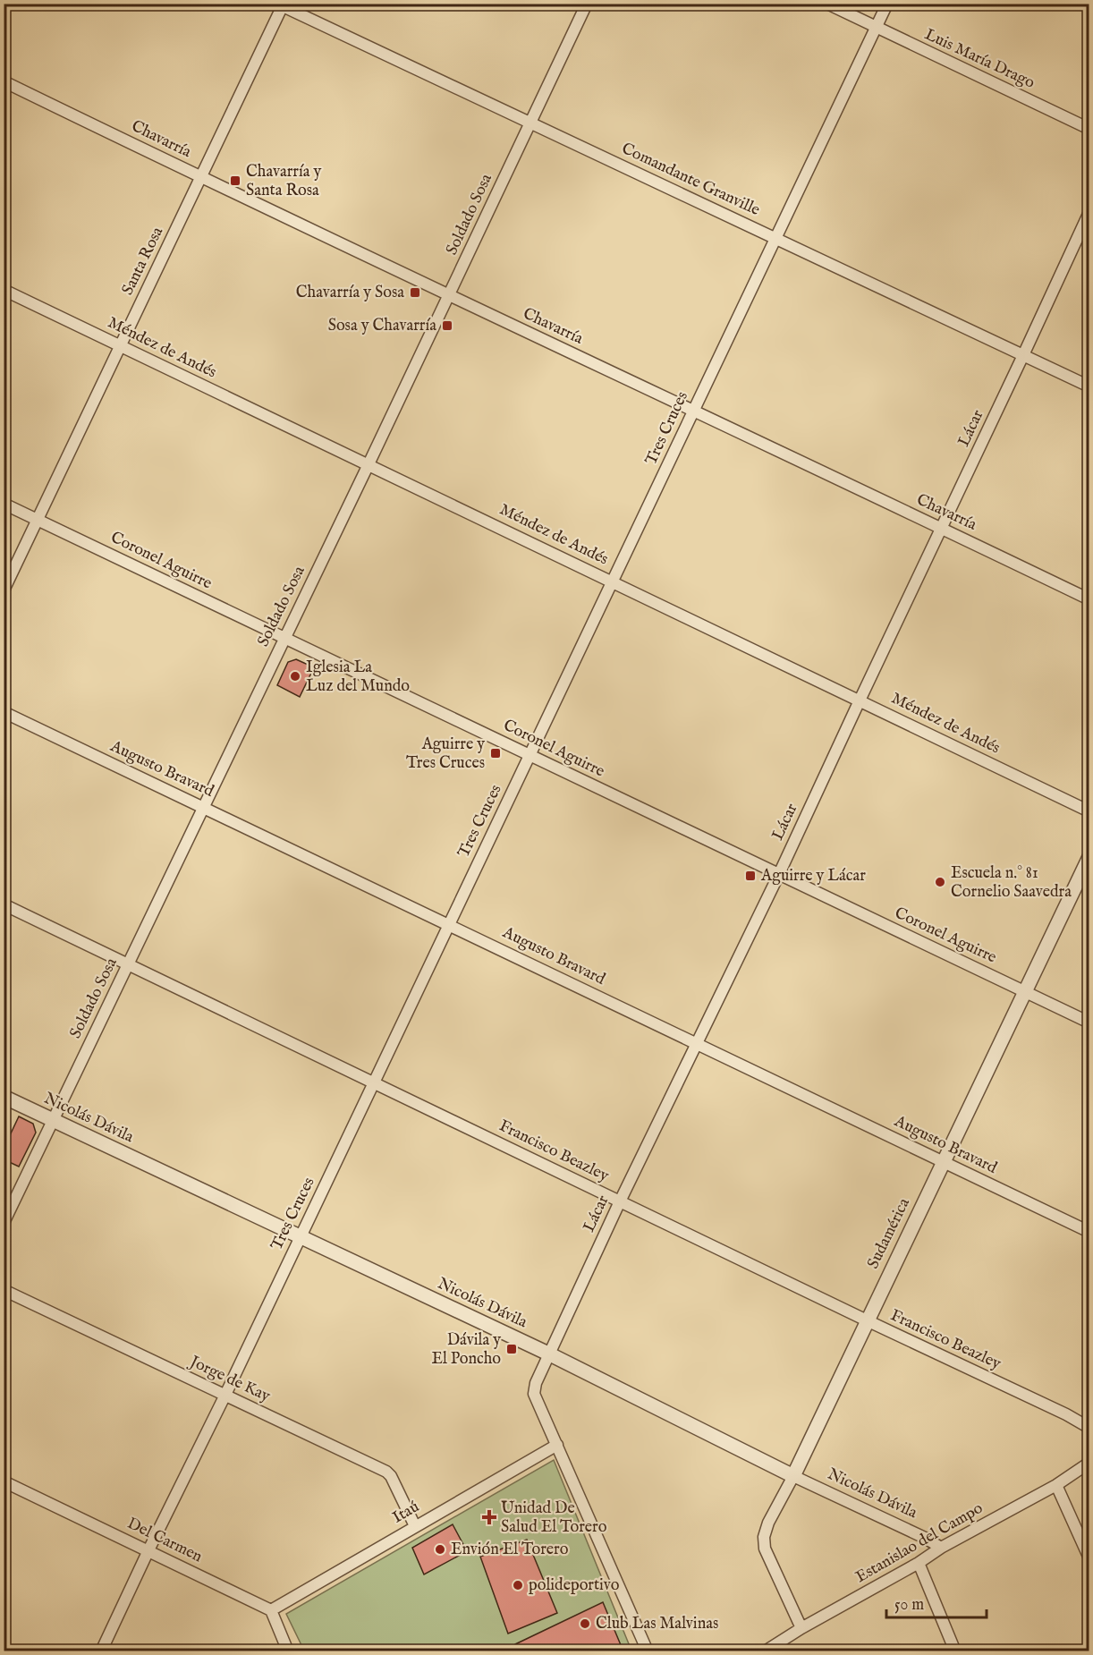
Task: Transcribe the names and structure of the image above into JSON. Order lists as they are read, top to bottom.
{
  "streets": {
    "street": [
      "Luis María Drago",
      "Chavarría",
      "Comandante Granville",
      "Soldado Sosa",
      "Santa Rosa",
      "Méndez de Andés",
      "Tres Cruces",
      "Lácar",
      "Coronel Aguirre",
      "Augusto Bravard",
      "Nicolás Dávila",
      "Francisco Beazley",
      "Sudamérica",
      "Jorge de Kay",
      "Itaú",
      "Del Carmen",
      "Estanislao del Campo"
    ]
  },
  "crossings": [
    ["Luis María Drago", "Tres Cruces"],
    ["Chavarría", "Soldado Sosa"],
    ["Chavarría", "Santa Rosa"],
    ["Chavarría", "Tres Cruces"],
    ["Chavarría", "Lácar"],
    ["Comandante Granville", "Soldado Sosa"],
    ["Comandante Granville", "Santa Rosa"],
    ["Comandante Granville", "Tres Cruces"],
    ["Comandante Granville", "Lácar"],
    ["Soldado Sosa", "Méndez de Andés"],
    ["Soldado Sosa", "Coronel Aguirre"],
    ["Soldado Sosa", "Augusto Bravard"],
    ["Soldado Sosa", "Nicolás Dávila"],
    ["Soldado Sosa", "Francisco Beazley"],
    ["Santa Rosa", "Méndez de Andés"],
    ["Santa Rosa", "Coronel Aguirre"],
    ["Méndez de Andés", "Tres Cruces"],
    ["Méndez de Andés", "Lácar"],
    ["Tres Cruces", "Coronel Aguirre"],
    ["Tres Cruces", "Augusto Bravard"],
    ["Tres Cruces", "Nicolás Dávila"],
    ["Tres Cruces", "Francisco Beazley"],
    ["Tres Cruces", "Jorge de Kay"],
    ["Tres Cruces", "Del Carmen"],
    ["Lácar", "Coronel Aguirre"],
    ["Lácar", "Augusto Bravard"],
    ["Lácar", "Nicolás Dávila"],
    ["Lácar", "Francisco Beazley"],
    ["Lácar", "Itaú"],
    ["Coronel Aguirre", "Sudamérica"],
    ["Augusto Bravard", "Sudamérica"],
    ["Nicolás Dávila", "Sudamérica"],
    ["Nicolás Dávila", "Estanislao del Campo"],
    ["Francisco Beazley", "Sudamérica"],
    ["Sudamérica", "Estanislao del Campo"],
    ["Jorge de Kay", "Itaú"],
    ["Itaú", "Del Carmen"]
  ],
  "places": {
    "transit": [
      "Chavarría y Santa Rosa",
      "Chavarría y Sosa",
      "Sosa y Chavarría",
      "Aguirre y Tres Cruces",
      "Aguirre y Lácar",
      "Dávila y El Poncho"
    ],
    "other": [
      "Iglesia La Luz del Mundo",
      "Escuela n.° 81 Cornelio Saavedra",
      "Envión El Torero",
      "polideportivo",
      "Club Las Malvinas"
    ],
    "health": ["Unidad De Salud El Torero"]
  },
  "scale_bar": "50 m"
}
